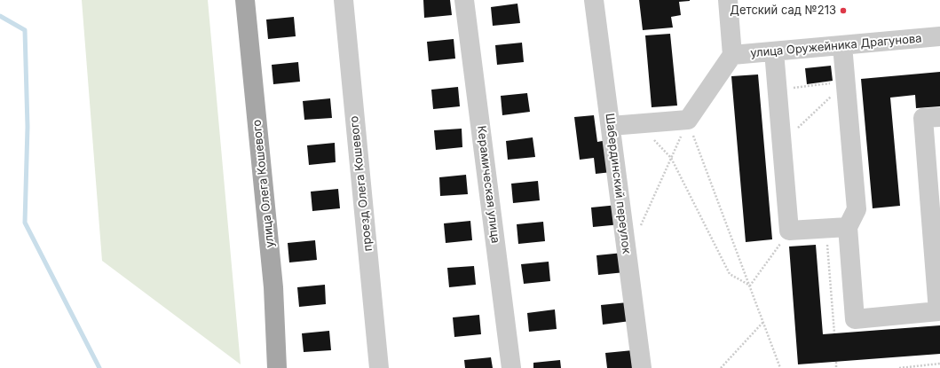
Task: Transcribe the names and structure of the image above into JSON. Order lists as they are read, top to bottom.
{
  "streets": {
    "main road": ["улица Олега Кошевого"],
    "street": [
      "улица Оружейника Драгунова",
      "проезд Олега Кошевого",
      "Шабердинский переулок",
      "Керамическая улица"
    ]
  },
  "places": ["Детский сад №213"]
}
